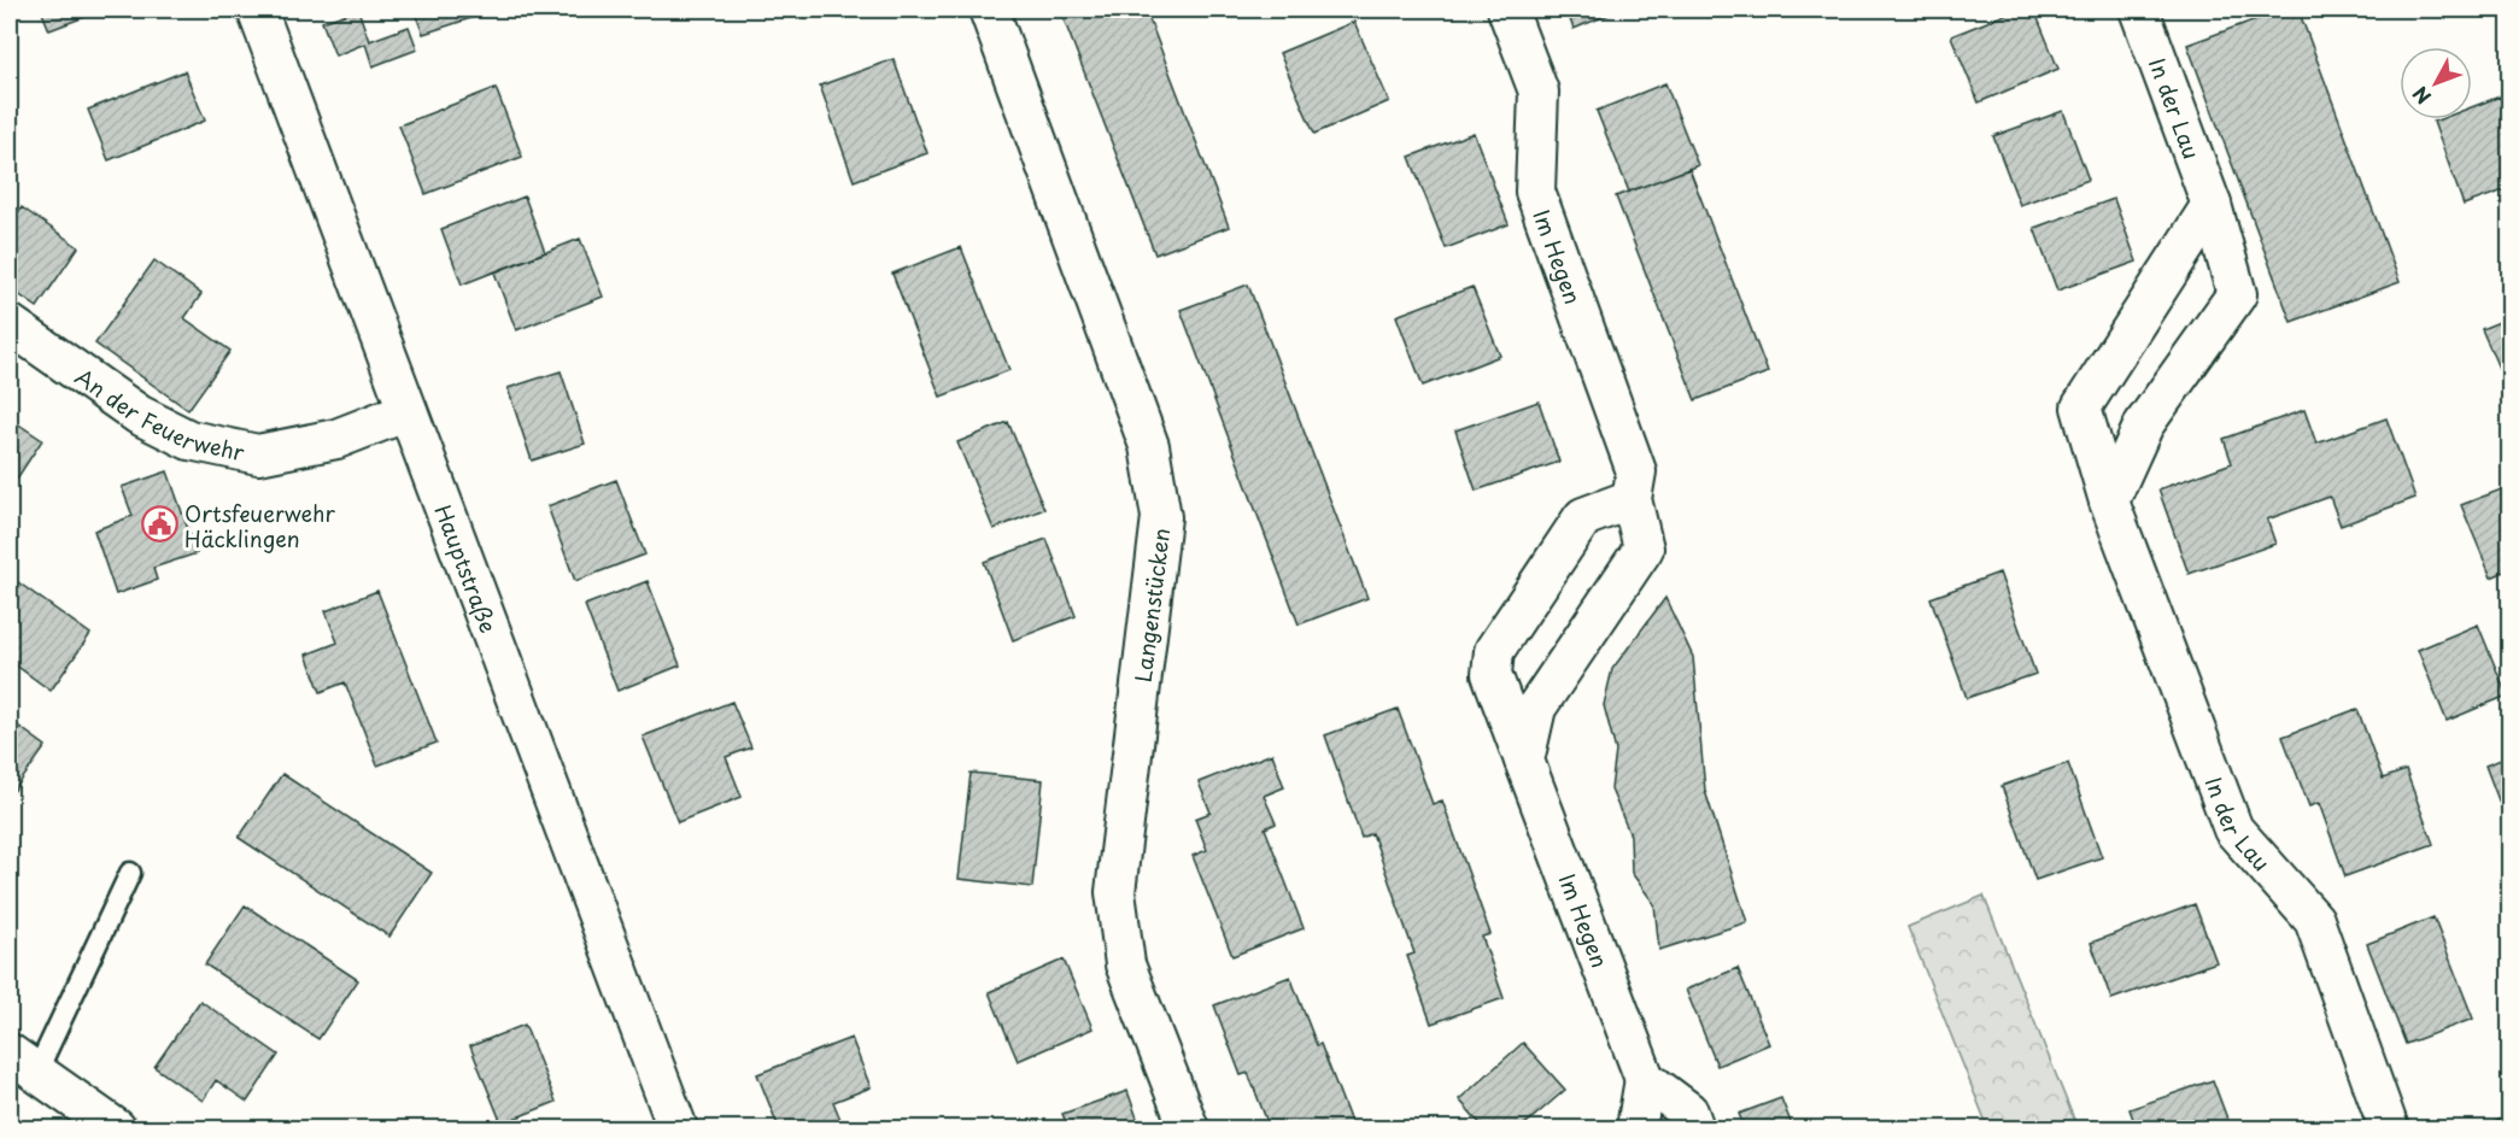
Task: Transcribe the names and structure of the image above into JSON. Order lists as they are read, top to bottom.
{
  "streets": {
    "street": [
      "In der Lau",
      "Im Hegen",
      "An der Feuerwehr",
      "Hauptstraße",
      "Langenstücken"
    ]
  },
  "crossings": [
    ["An der Feuerwehr", "Hauptstraße"]
  ],
  "places": {
    "public building": ["Ortsfeuerwehr Häcklingen"]
  },
  "north": "bottom left"
}
